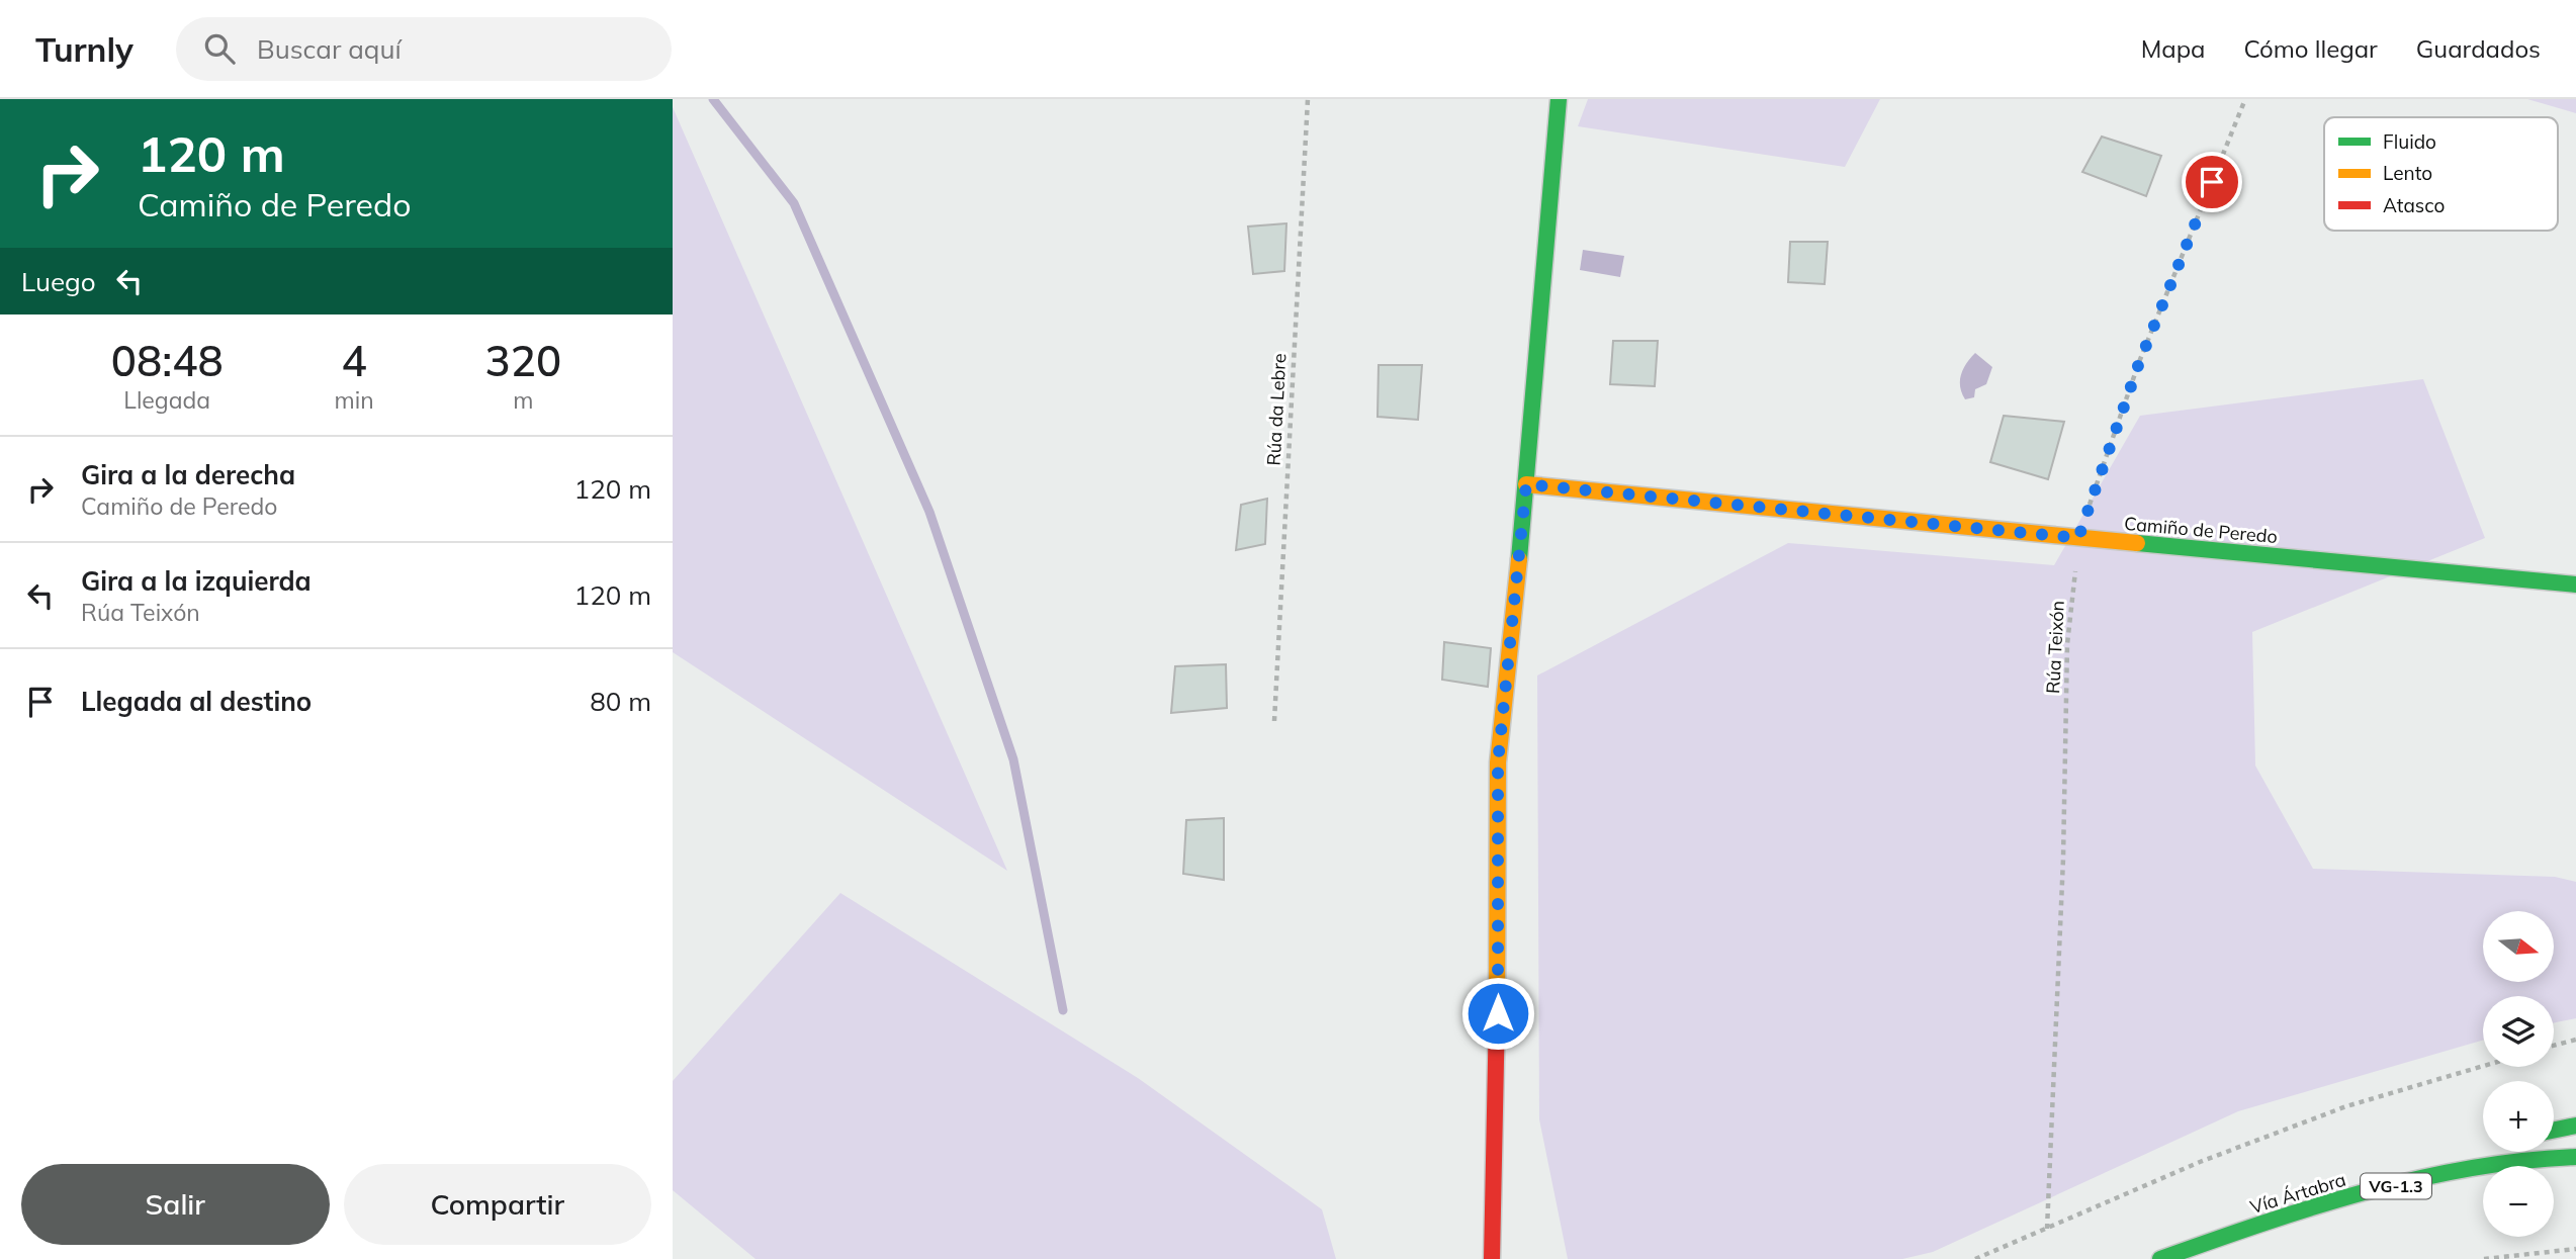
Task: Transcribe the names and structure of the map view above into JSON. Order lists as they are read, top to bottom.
{
  "streets": {
    "main road": ["Camiño de Peredo", "VG-1.3", "Vía Ártabra"],
    "path": ["Rúa da Lebre", "Rúa Teixón"]
  },
  "crossings": [
    ["Camiño de Peredo", "Rúa Teixón"]
  ],
  "legend": ["Fluido", "Lento", "Atasco"],
  "north": "right",
  "page": {
    "header": "Turnly",
    "search": "Buscar aquí",
    "nav": ["Mapa", "Cómo llegar", "Guardados"],
    "turn": ["120 m", "Camiño de Peredo"],
    "then": "Luego",
    "eta": [
      "08:48",
      "Llegada",
      "4",
      "min",
      "320",
      "m"
    ],
    "list": [
      {
        "name": "Gira a la derecha",
        "note": "Camiño de Peredo",
        "value": "120 m"
      },
      {
        "name": "Gira a la izquierda",
        "note": "Rúa Teixón",
        "value": "120 m"
      },
      {
        "name": "Llegada al destino",
        "value": "80 m"
      }
    ],
    "map_buttons": ["+", "−"],
    "buttons": ["Salir", "Compartir"]
  }
}
